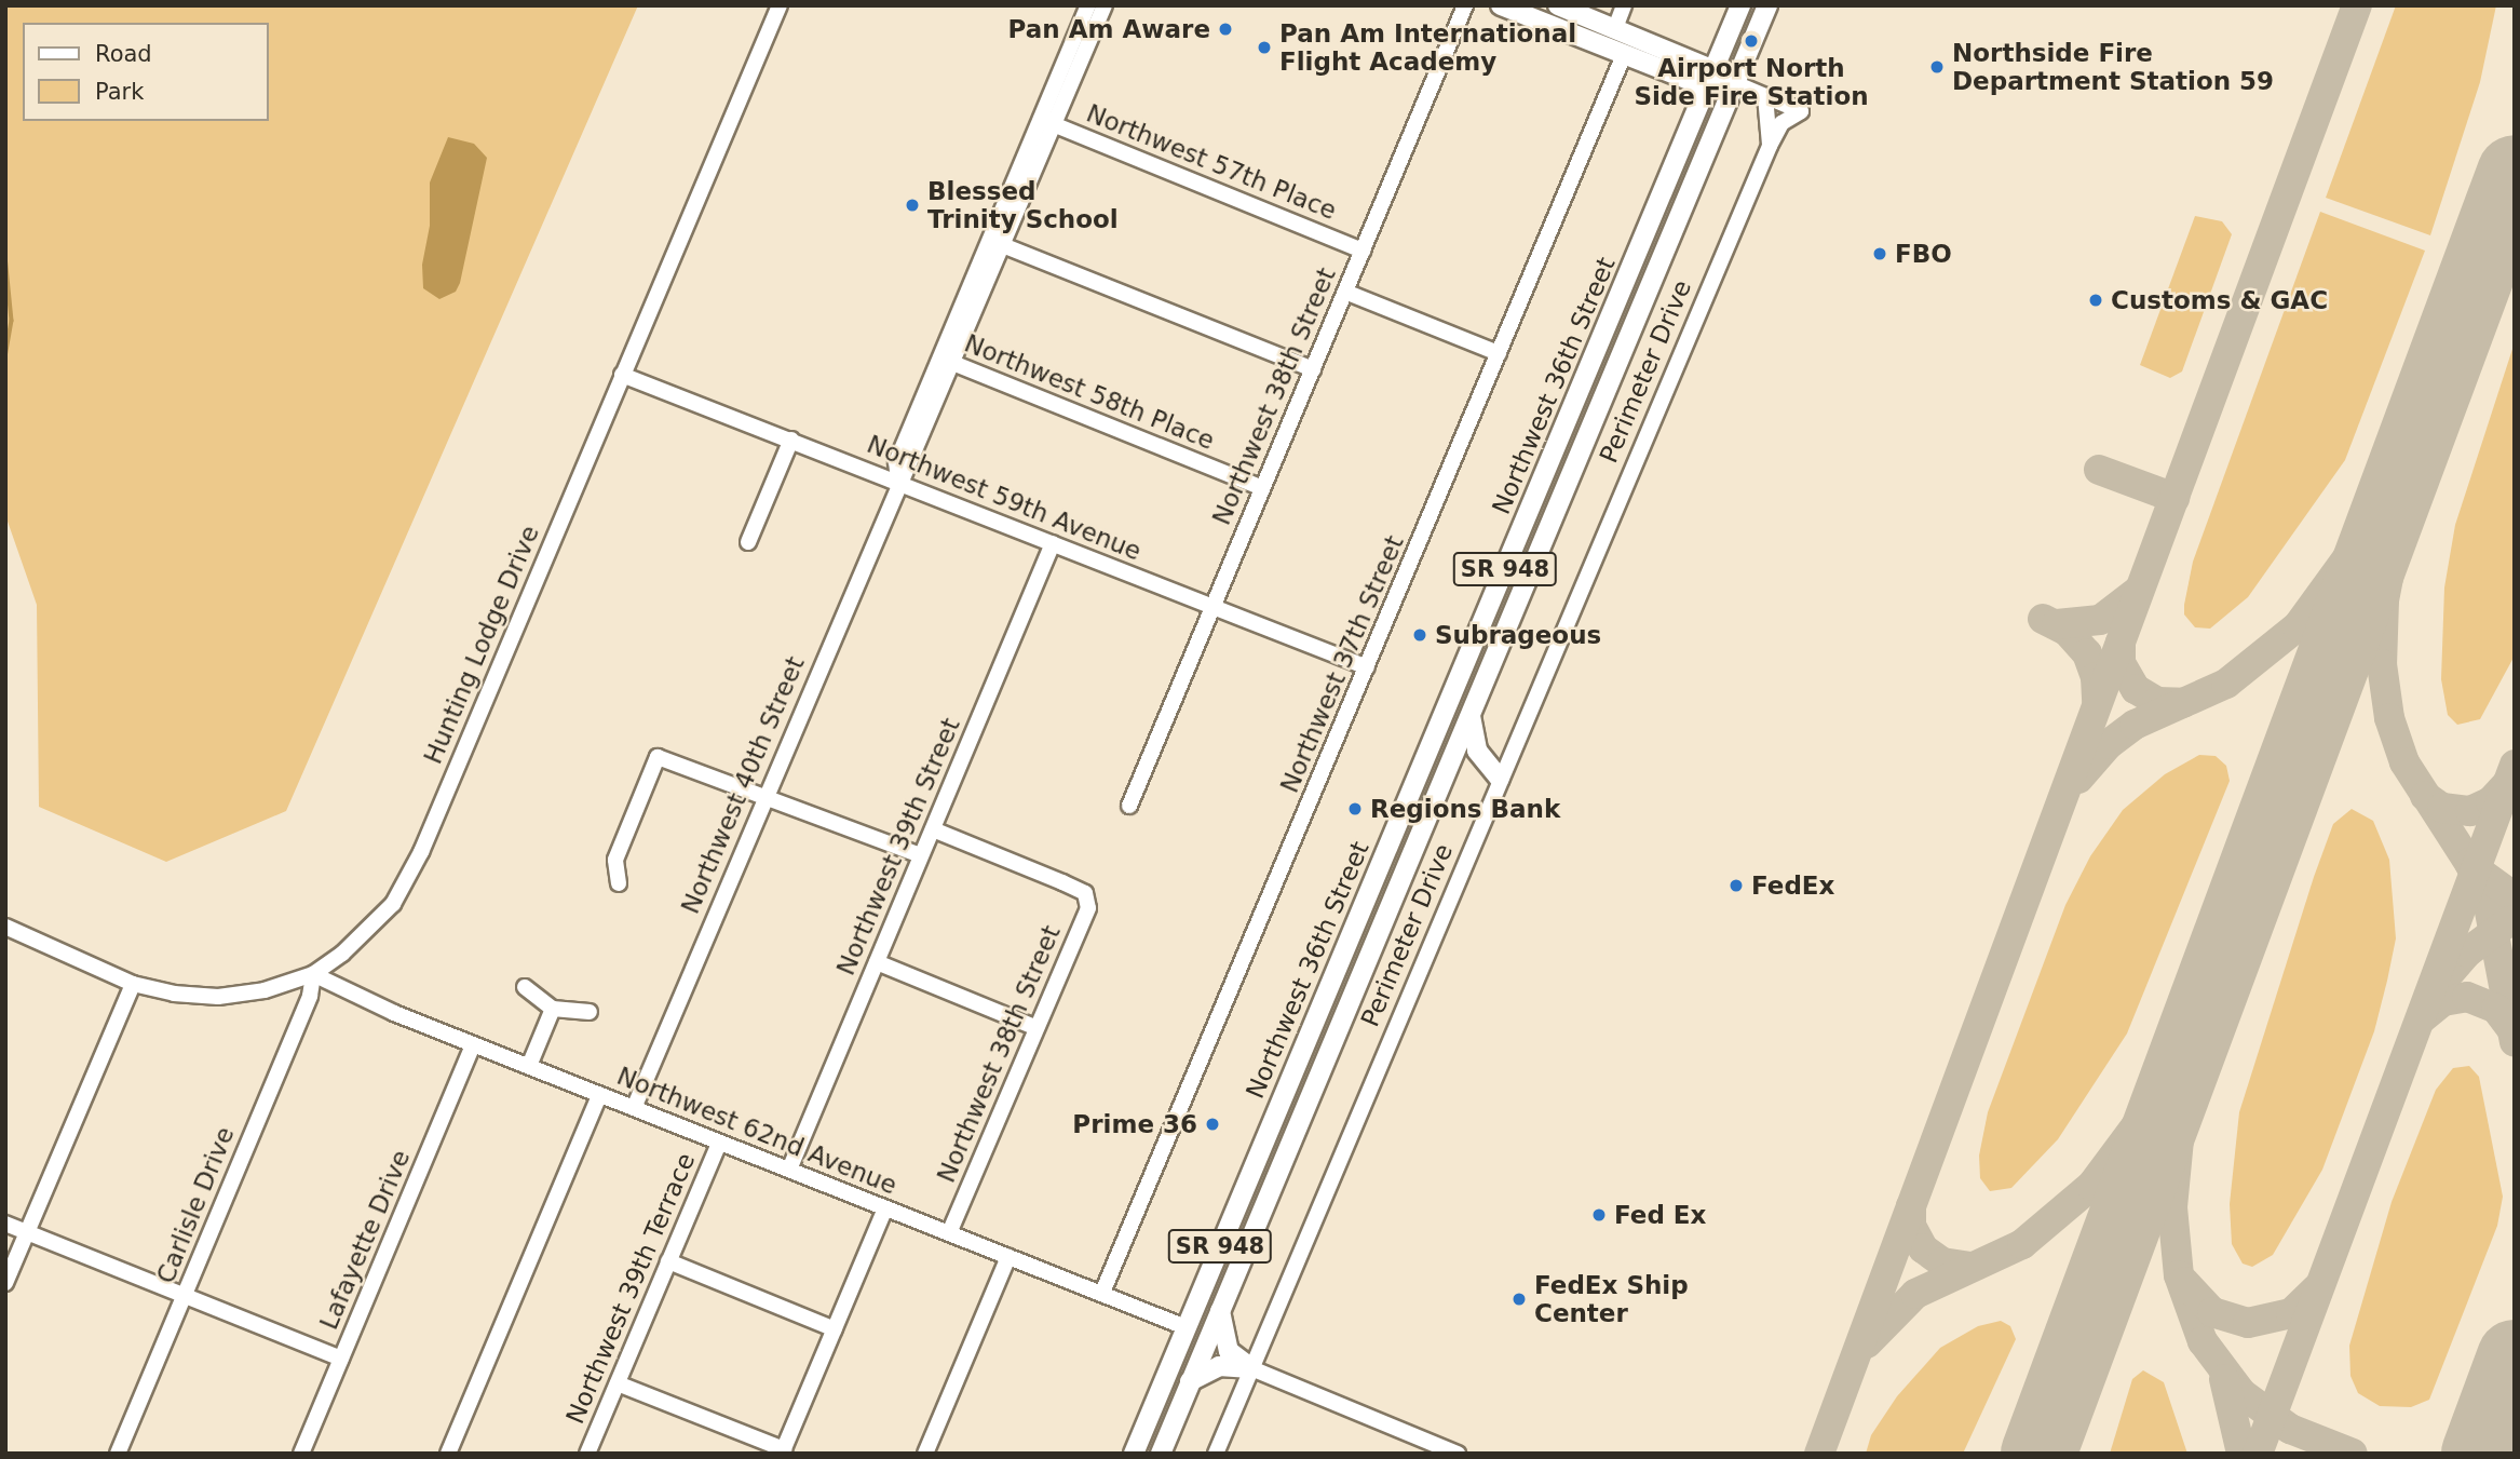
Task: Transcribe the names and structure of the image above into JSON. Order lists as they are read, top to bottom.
{
  "streets": {
    "main road": ["Northwest 36th Street", "SR 948"],
    "street": [
      "Northwest 57th Place",
      "Perimeter Drive",
      "Northwest 58th Place",
      "Northwest 38th Street",
      "Northwest 59th Avenue",
      "Hunting Lodge Drive",
      "Northwest 37th Street",
      "Northwest 40th Street",
      "Northwest 39th Street",
      "Northwest 62nd Avenue",
      "Carlisle Drive",
      "Lafayette Drive",
      "Northwest 39th Terrace"
    ]
  },
  "crossings": [
    ["Northwest 57th Place", "Northwest 38th Street"],
    ["Northwest 57th Place", "Northwest 40th Street"],
    ["Northwest 36th Street", "Northwest 62nd Avenue"],
    ["Northwest 58th Place", "Northwest 38th Street"],
    ["Northwest 58th Place", "Northwest 40th Street"],
    ["Northwest 38th Street", "Northwest 59th Avenue"],
    ["Northwest 38th Street", "Northwest 39th Street"],
    ["Northwest 38th Street", "Northwest 62nd Avenue"],
    ["Northwest 59th Avenue", "Hunting Lodge Drive"],
    ["Northwest 59th Avenue", "Northwest 37th Street"],
    ["Northwest 59th Avenue", "Northwest 40th Street"],
    ["Northwest 59th Avenue", "Northwest 39th Street"],
    ["Hunting Lodge Drive", "Northwest 62nd Avenue"],
    ["Hunting Lodge Drive", "Carlisle Drive"],
    ["Northwest 37th Street", "Northwest 62nd Avenue"],
    ["Northwest 40th Street", "Northwest 62nd Avenue"],
    ["Northwest 39th Street", "Northwest 62nd Avenue"],
    ["Northwest 62nd Avenue", "Carlisle Drive"],
    ["Northwest 62nd Avenue", "Lafayette Drive"],
    ["Northwest 62nd Avenue", "Northwest 39th Terrace"]
  ],
  "places": [
    "Pan Am Aware",
    "Airport North Side Fire Station",
    "Pan Am International Flight Academy",
    "Northside Fire Department Station 59",
    "Blessed Trinity School",
    "FBO",
    "Customs & GAC",
    "Subrageous",
    "Regions Bank",
    "FedEx",
    "Prime 36",
    "Fed Ex",
    "FedEx Ship Center"
  ],
  "legend": ["Road", "Park"]
}
